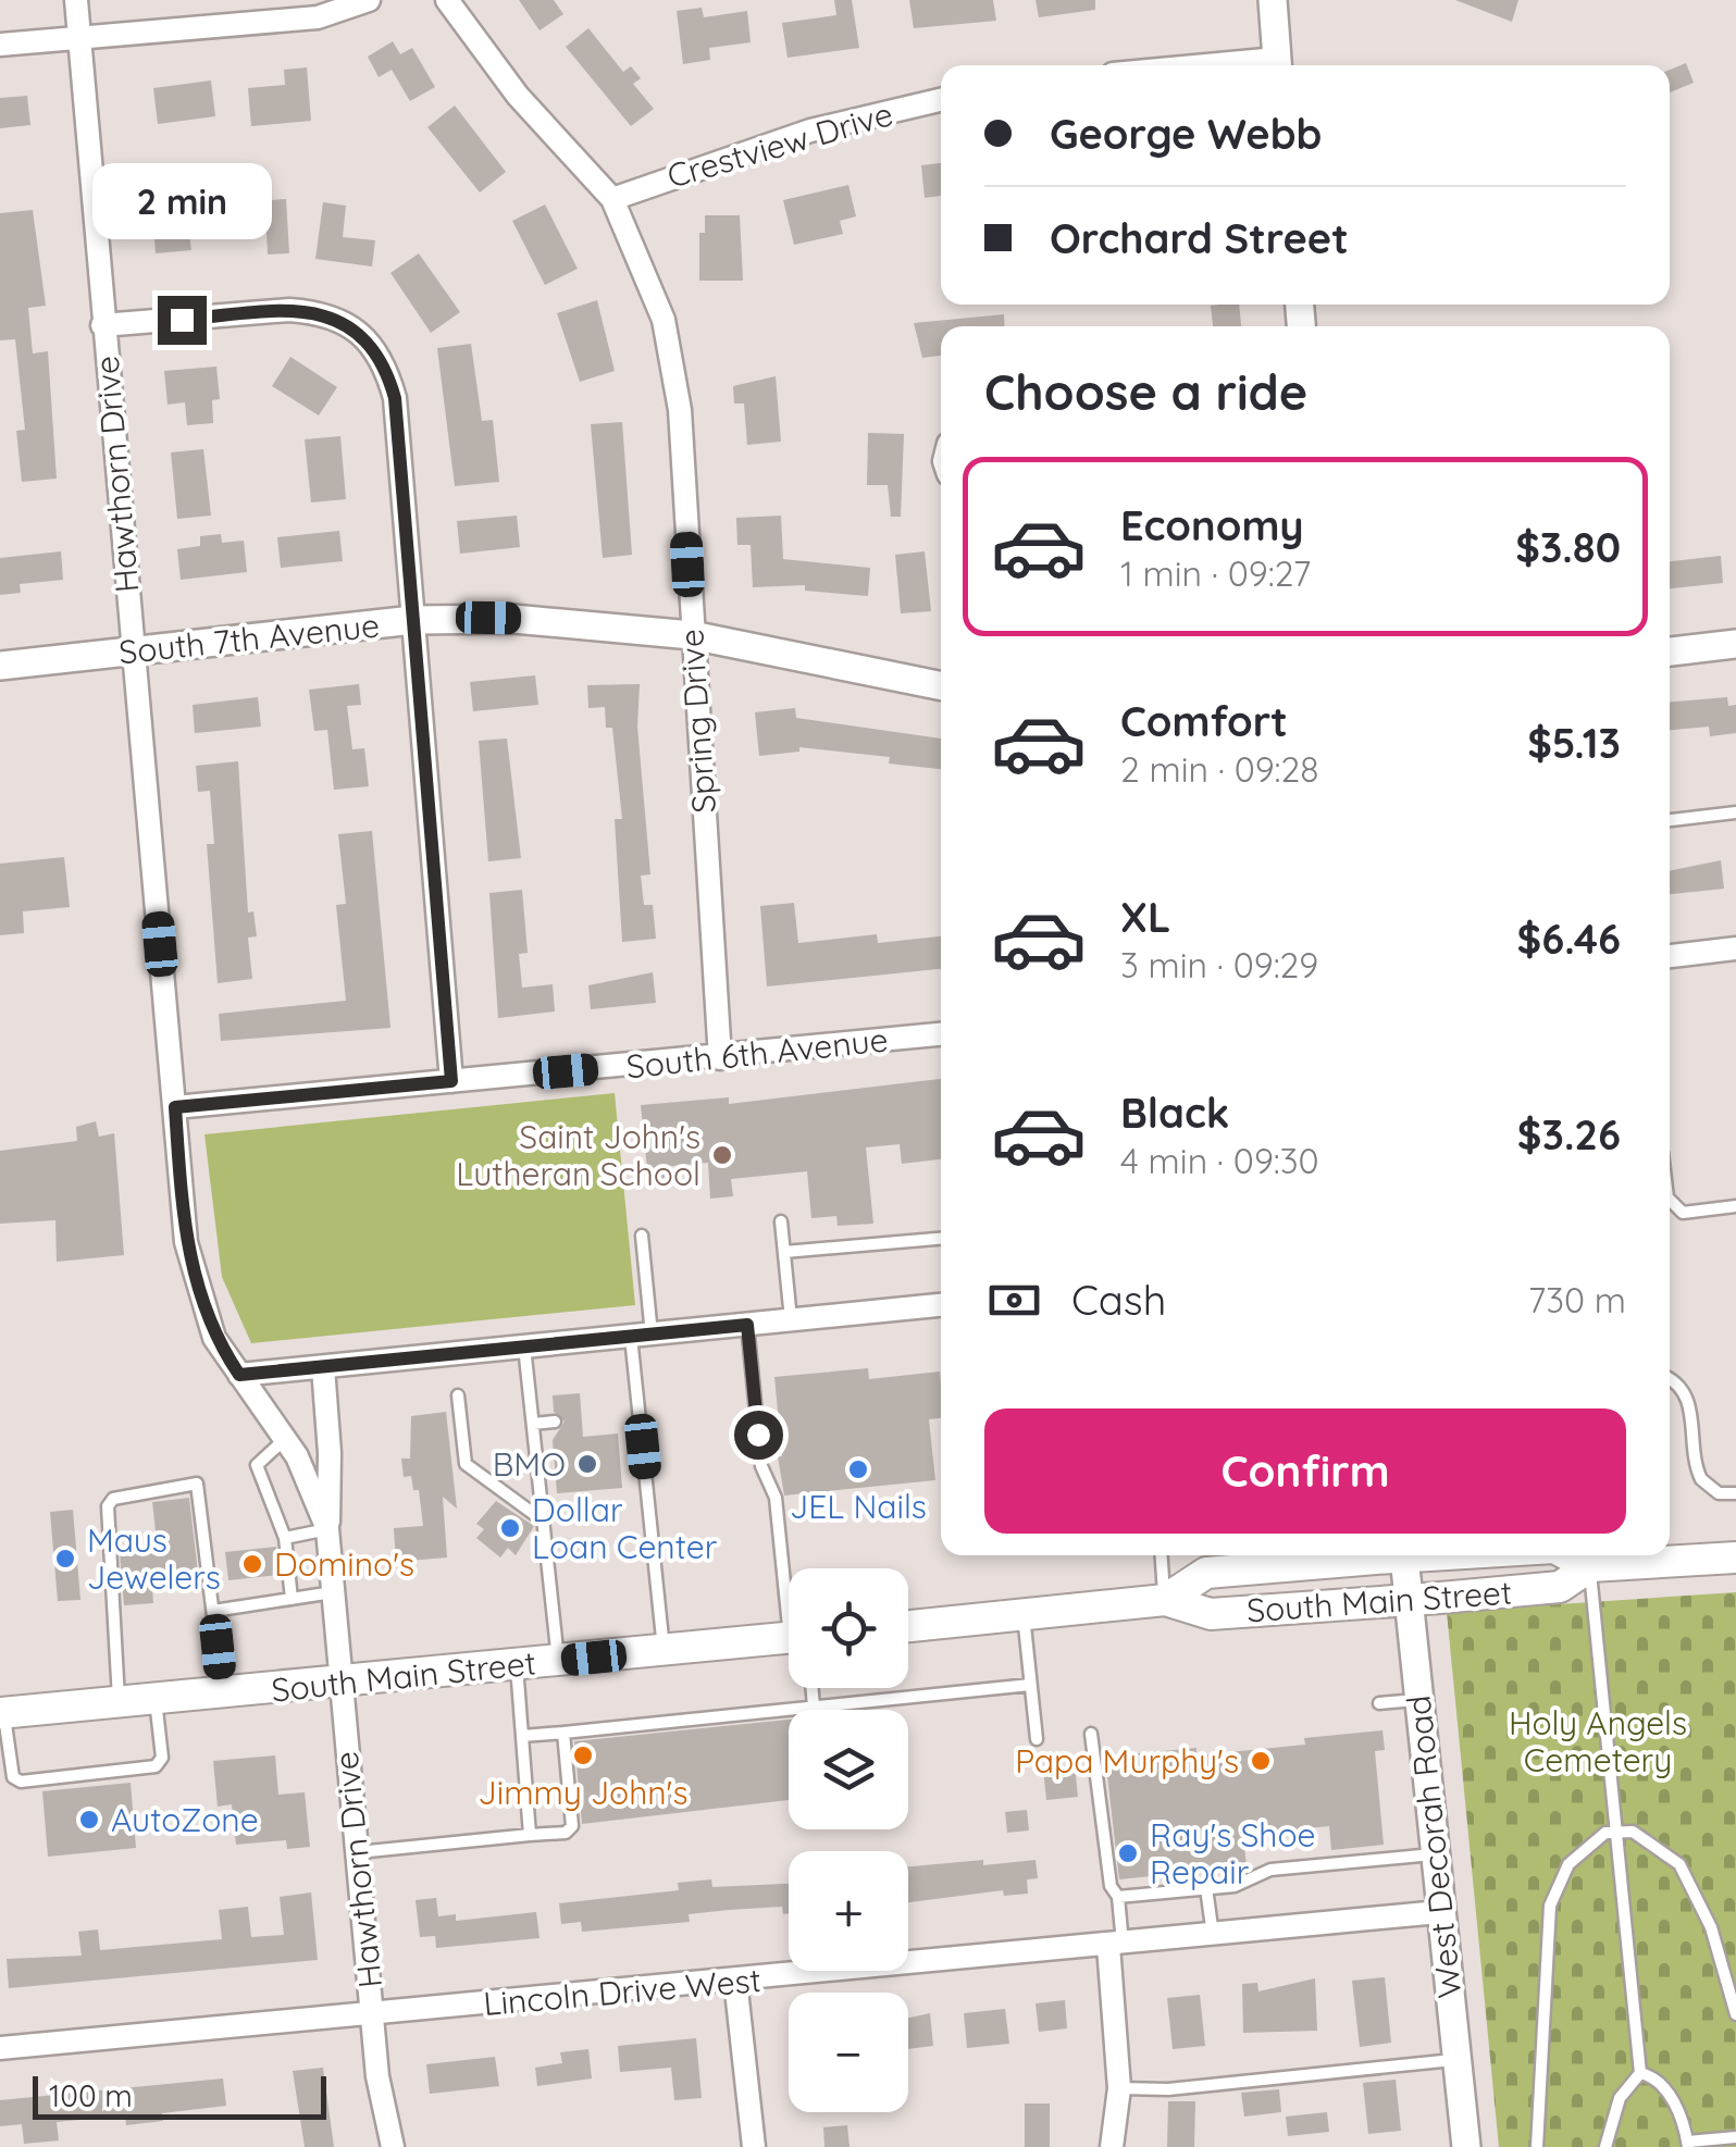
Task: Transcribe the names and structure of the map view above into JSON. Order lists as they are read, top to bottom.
{
  "streets": {
    "main road": ["South Main Street"],
    "street": [
      "Crestview Drive",
      "Hawthorn Drive",
      "South 7th Avenue",
      "Spring Drive",
      "South 6th Avenue",
      "West Decorah Road",
      "Lincoln Drive West"
    ]
  },
  "crossings": [
    ["Crestview Drive", "Spring Drive"],
    ["Hawthorn Drive", "South 7th Avenue"],
    ["Hawthorn Drive", "South 6th Avenue"],
    ["Hawthorn Drive", "South Main Street"],
    ["Hawthorn Drive", "Lincoln Drive West"],
    ["South 7th Avenue", "Spring Drive"],
    ["Spring Drive", "South 6th Avenue"],
    ["South Main Street", "West Decorah Road"],
    ["West Decorah Road", "Lincoln Drive West"]
  ],
  "parks": ["Holy Angels Cemetery"],
  "places": [
    "Saint John's Lutheran School",
    "BMO",
    "JEL Nails",
    "Dollar Loan Center",
    "Maus Jewelers",
    "Domino's",
    "Jimmy John's",
    "Papa Murphy's",
    "AutoZone",
    "Ray's Shoe Repair"
  ],
  "scale_bar": "100 m",
  "page": {
    "banner": ["George Webb", "Orchard Street"],
    "bubble": "2 min",
    "heading": "Choose a ride",
    "list": [
      {
        "name": "Economy",
        "note": "1 min · 09:27",
        "value": "$3.80"
      },
      {
        "name": "Comfort",
        "note": "2 min · 09:28",
        "value": "$5.13"
      },
      {
        "name": "XL",
        "note": "3 min · 09:29",
        "value": "$6.46"
      },
      {
        "name": "Black",
        "note": "4 min · 09:30",
        "value": "$3.26"
      }
    ],
    "pay": ["Cash", "730 m"],
    "buttons": "Confirm",
    "map_buttons": ["+", "−"],
    "scale": "100 m"
  }
}
